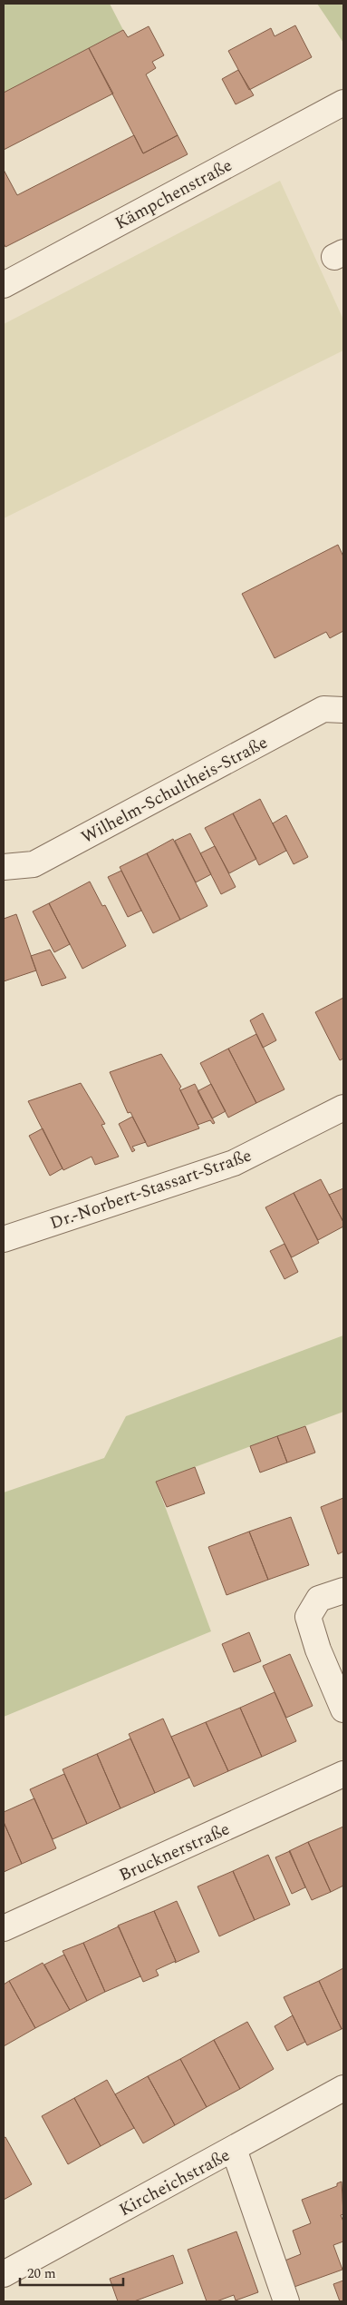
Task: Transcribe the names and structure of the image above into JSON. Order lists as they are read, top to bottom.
{
  "streets": {
    "street": [
      "Kämpchenstraße",
      "Wilhelm-Schultheis-Straße",
      "Dr.-Norbert-Stassart-Straße",
      "Brucknerstraße",
      "Kircheichstraße"
    ]
  },
  "scale_bar": "20 m"
}
